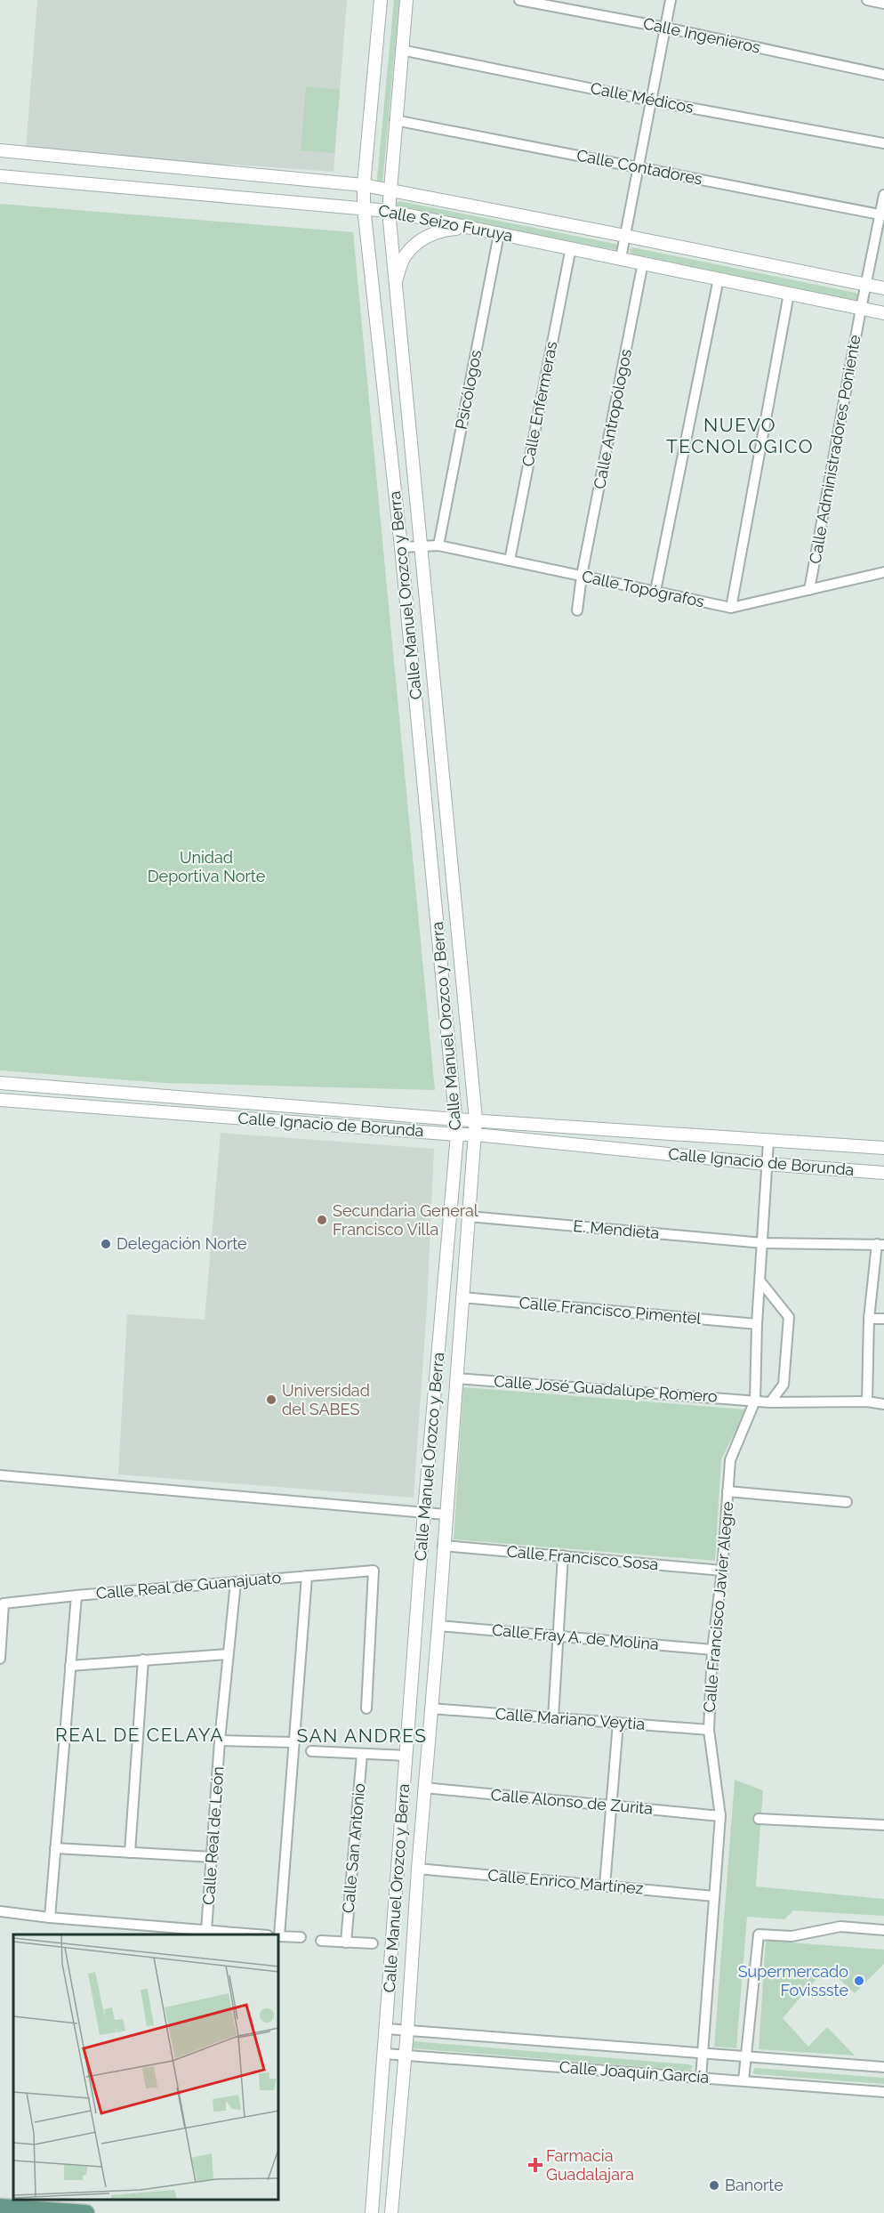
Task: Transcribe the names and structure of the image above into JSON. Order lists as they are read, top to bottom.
{
  "streets": {
    "street": [
      "Calle Ingenieros",
      "Calle Médicos",
      "Calle Contadores",
      "Calle Seizo Furuya",
      "Psicólogos",
      "Calle Enfermeras",
      "Calle Antropólogos",
      "Calle Administradores Poniente",
      "Calle Topógrafos",
      "Calle Manuel Orozco y Berra",
      "Calle Ignacio de Borunda",
      "E. Mendieta",
      "Calle Francisco Pimentel",
      "Calle José Guadalupe Romero",
      "Calle Francisco Sosa",
      "Calle Real de Guanajuato",
      "Calle Francisco Javier Alegre",
      "Calle Fray A. de Molina",
      "Calle Mariano Veytia",
      "Calle Alonso de Zurita",
      "Calle Real de León",
      "Calle San Antonio",
      "Calle Enrico Martínez",
      "Calle Joaquín García"
    ]
  },
  "crossings": [
    ["Calle Médicos", "Calle Manuel Orozco y Berra"],
    ["Calle Contadores", "Calle Administradores Poniente"],
    ["Calle Contadores", "Calle Manuel Orozco y Berra"],
    ["Calle Seizo Furuya", "Psicólogos"],
    ["Calle Seizo Furuya", "Calle Enfermeras"],
    ["Calle Seizo Furuya", "Calle Antropólogos"],
    ["Calle Seizo Furuya", "Calle Administradores Poniente"],
    ["Calle Seizo Furuya", "Calle Manuel Orozco y Berra"],
    ["Psicólogos", "Calle Topógrafos"],
    ["Calle Enfermeras", "Calle Topógrafos"],
    ["Calle Antropólogos", "Calle Topógrafos"],
    ["Calle Administradores Poniente", "Calle Topógrafos"],
    ["Calle Topógrafos", "Calle Manuel Orozco y Berra"],
    ["Calle Manuel Orozco y Berra", "Calle Ignacio de Borunda"],
    ["Calle Manuel Orozco y Berra", "E. Mendieta"],
    ["Calle Manuel Orozco y Berra", "Calle Francisco Pimentel"],
    ["Calle Manuel Orozco y Berra", "Calle José Guadalupe Romero"],
    ["Calle Manuel Orozco y Berra", "Calle Francisco Sosa"],
    ["Calle Manuel Orozco y Berra", "Calle Fray A. de Molina"],
    ["Calle Manuel Orozco y Berra", "Calle Mariano Veytia"],
    ["Calle Manuel Orozco y Berra", "Calle Alonso de Zurita"],
    ["Calle Manuel Orozco y Berra", "Calle Enrico Martínez"],
    ["Calle Manuel Orozco y Berra", "Calle Joaquín García"],
    ["Calle Ignacio de Borunda", "Calle Francisco Javier Alegre"],
    ["E. Mendieta", "Calle Francisco Javier Alegre"],
    ["Calle Francisco Pimentel", "Calle Francisco Javier Alegre"],
    ["Calle José Guadalupe Romero", "Calle Francisco Javier Alegre"],
    ["Calle Francisco Sosa", "Calle Francisco Javier Alegre"],
    ["Calle Real de Guanajuato", "Calle Real de León"],
    ["Calle Francisco Javier Alegre", "Calle Fray A. de Molina"],
    ["Calle Francisco Javier Alegre", "Calle Mariano Veytia"],
    ["Calle Francisco Javier Alegre", "Calle Alonso de Zurita"],
    ["Calle Francisco Javier Alegre", "Calle Enrico Martínez"],
    ["Calle Francisco Javier Alegre", "Calle Joaquín García"]
  ],
  "districts": ["NUEVO TECNOLOGICO", "REAL DE CELAYA", "SAN ANDRES"],
  "parks": ["Unidad Deportiva Norte"],
  "places": {
    "other": [
      "Secundaria General Francisco Villa",
      "Delegación Norte",
      "Universidad del SABES",
      "Supermercado Fovissste",
      "Banorte"
    ],
    "health": ["Farmacia Guadalajara"]
  }
}
